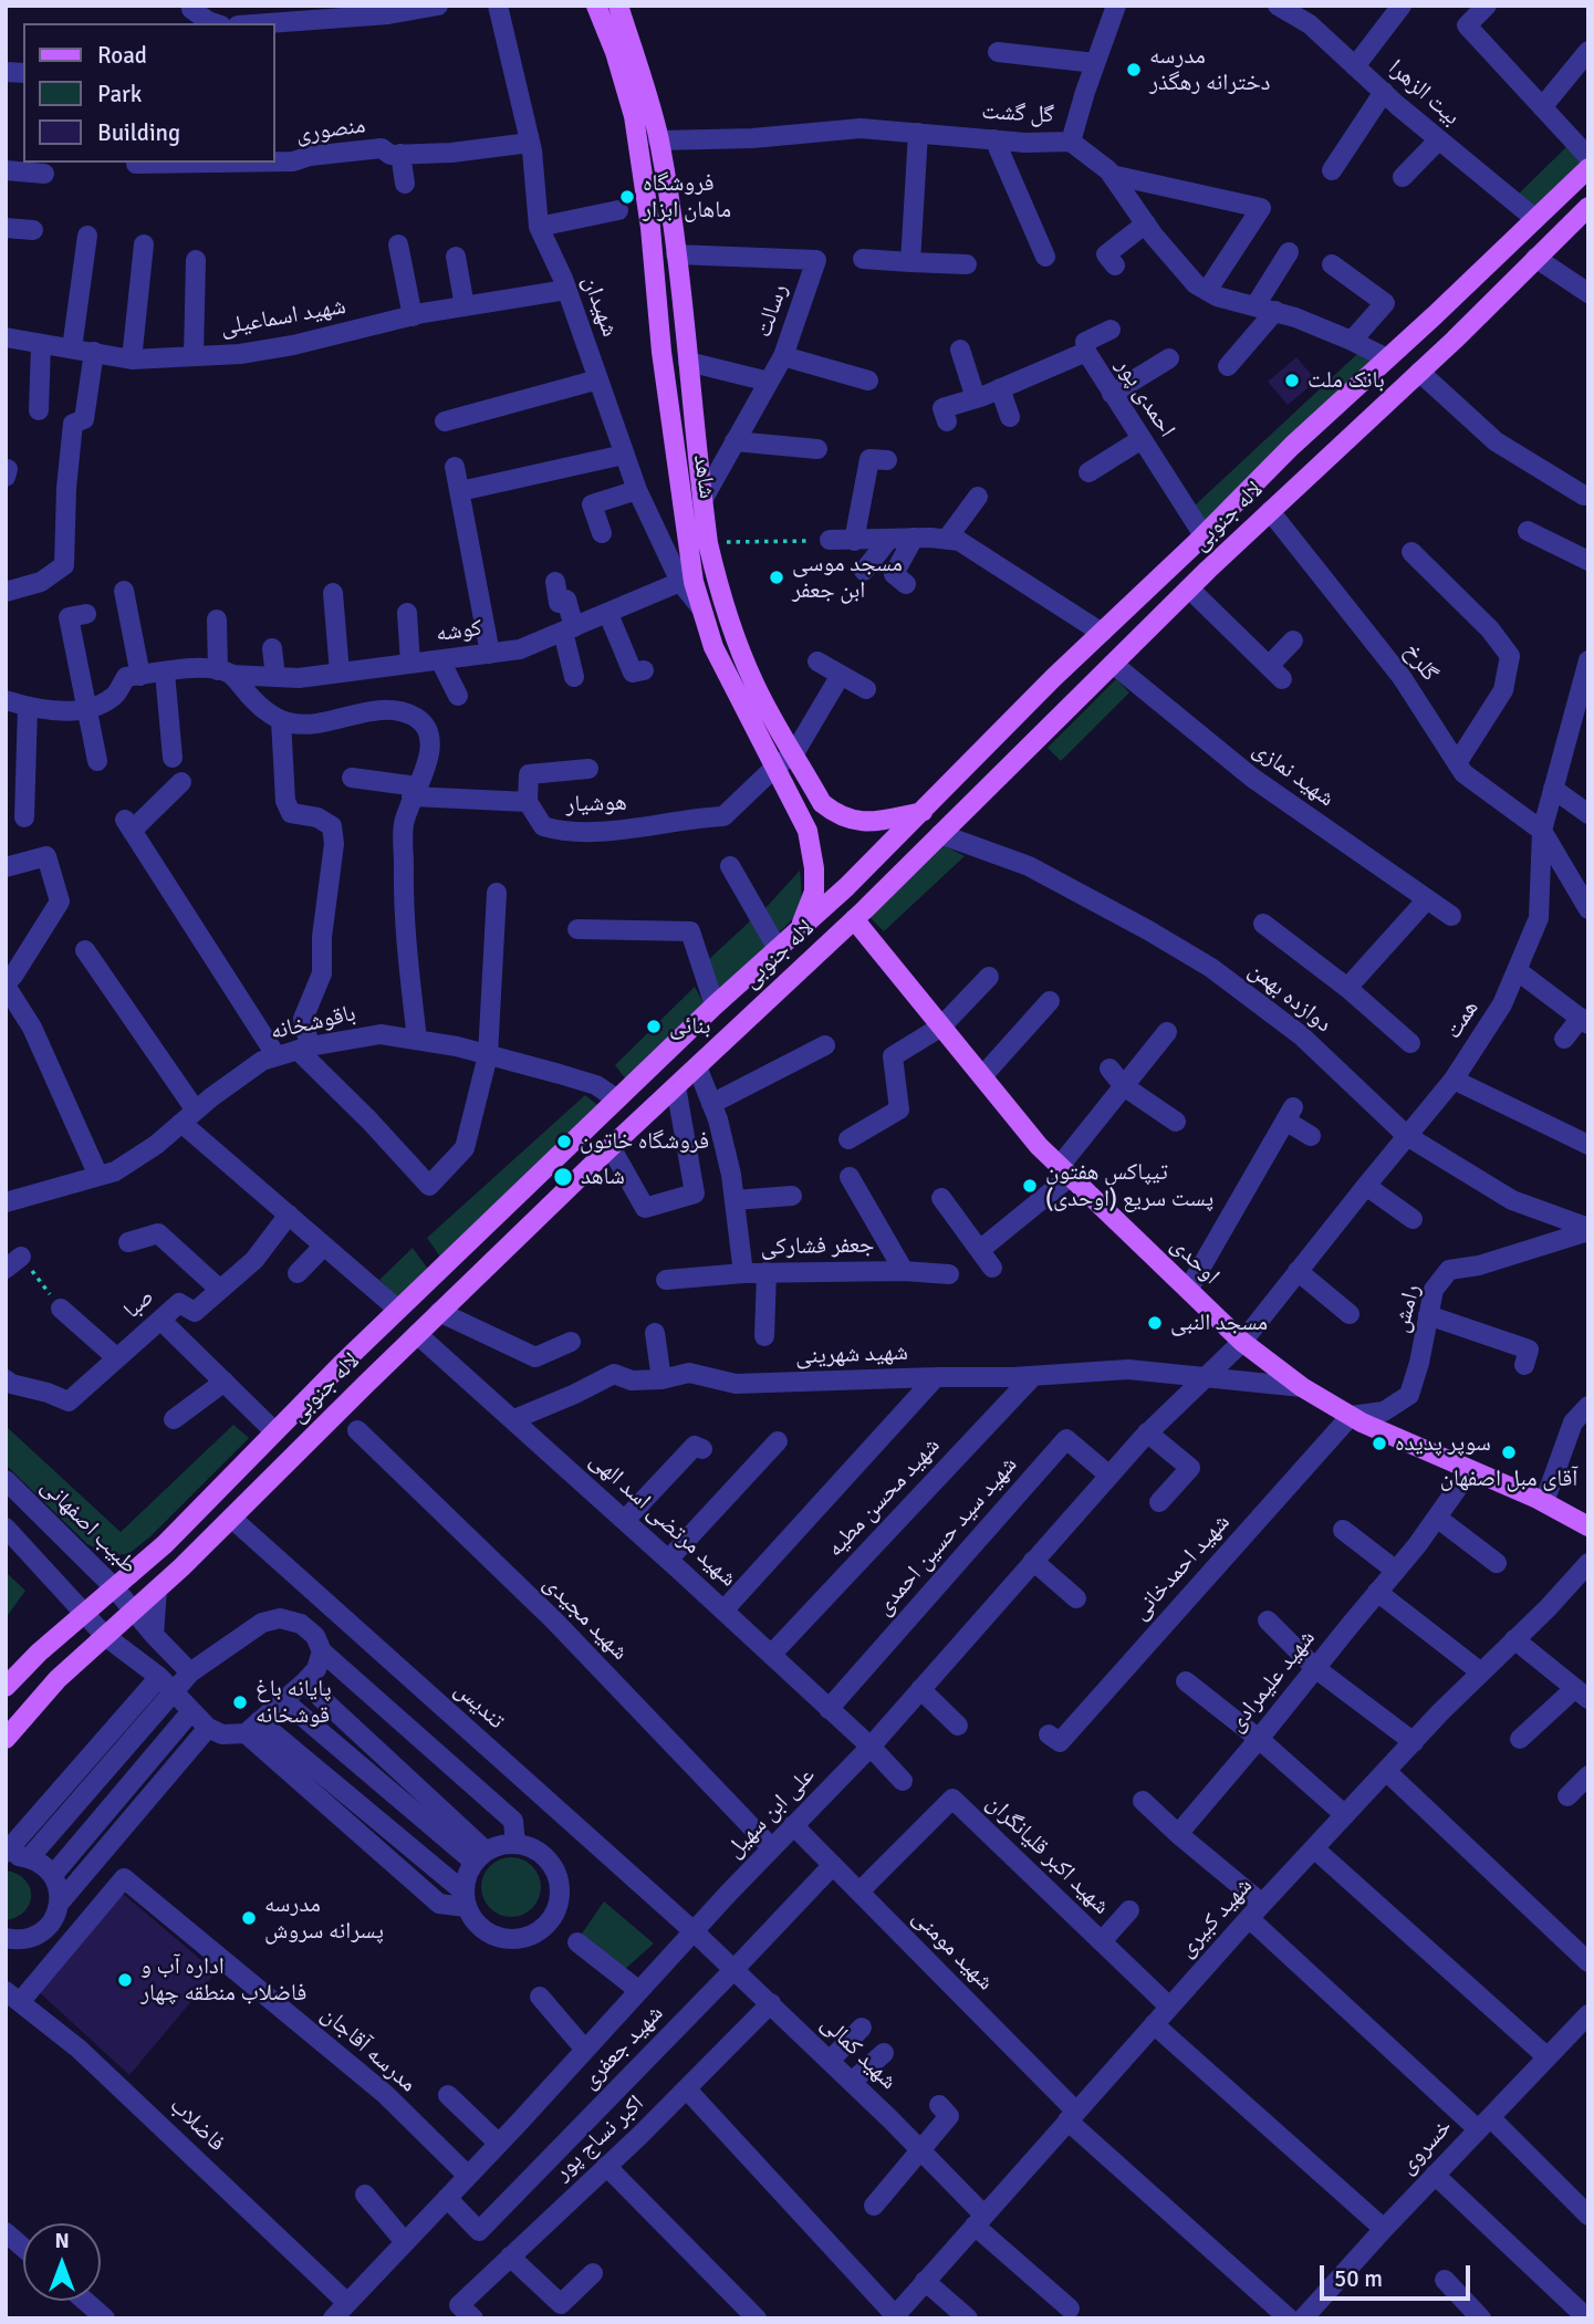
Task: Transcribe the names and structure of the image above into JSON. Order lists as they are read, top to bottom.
{
  "streets": {
    "main road": ["شاهد", "لاله جنوبی", "اوحدی"],
    "street": [
      "بیت الزهرا",
      "گل گشت",
      "منصوری",
      "شهیدان",
      "رسالت",
      "شهید اسماعیلی",
      "احمدی پور",
      "کوشه",
      "گلرخ",
      "شهید نمازی",
      "هوشیار",
      "دوازده بهمن",
      "همت",
      "باقوشخانه",
      "جعفر فشارکی",
      "صبا",
      "رامش",
      "شهید شهرینی",
      "شهید محسن مطیه",
      "شهید مرتضی اسد الهی",
      "طبیب اصفهانی",
      "شهید سید حسین احمدی",
      "شهید احمدخانی",
      "شهید مجیدی",
      "شهید علیمرادی",
      "تندیس",
      "علی ابن سهیل",
      "شهید اکبر قلیانگران",
      "شهید کبیری",
      "شهید مومنی",
      "شهید جعفری",
      "مدرسه آقاجان",
      "شهید کمالی",
      "فاضلاب",
      "اکبر نساج پور",
      "خسروی"
    ]
  },
  "crossings": [
    ["بیت الزهرا", "لاله جنوبی"],
    ["گل گشت", "شاهد"],
    ["گل گشت", "لاله جنوبی"],
    ["منصوری", "شهیدان"],
    ["شهیدان", "شهید اسماعیلی"],
    ["شهیدان", "شاهد"],
    ["شهیدان", "کوشه"],
    ["رسالت", "شاهد"],
    ["احمدی پور", "لاله جنوبی"],
    ["شاهد", "لاله جنوبی"],
    ["شاهد", "هوشیار"],
    ["لاله جنوبی", "گلرخ"],
    ["لاله جنوبی", "شهید نمازی"],
    ["لاله جنوبی", "دوازده بهمن"],
    ["لاله جنوبی", "باقوشخانه"],
    ["لاله جنوبی", "جعفر فشارکی"],
    ["لاله جنوبی", "اوحدی"],
    ["لاله جنوبی", "شهید مرتضی اسد الهی"],
    ["لاله جنوبی", "طبیب اصفهانی"],
    ["لاله جنوبی", "تندیس"],
    ["گلرخ", "همت"],
    ["دوازده بهمن", "همت"],
    ["دوازده بهمن", "رامش"],
    ["همت", "اوحدی"],
    ["همت", "علی ابن سهیل"],
    ["اوحدی", "رامش"],
    ["اوحدی", "شهید شهرینی"],
    ["اوحدی", "شهید احمدخانی"],
    ["اوحدی", "شهید علیمرادی"],
    ["اوحدی", "علی ابن سهیل"],
    ["رامش", "شهید احمدخانی"],
    ["شهید شهرینی", "شهید محسن مطیه"],
    ["شهید شهرینی", "شهید مرتضی اسد الهی"],
    ["شهید شهرینی", "علی ابن سهیل"],
    ["شهید محسن مطیه", "شهید مرتضی اسد الهی"],
    ["شهید مرتضی اسد الهی", "شهید سید حسین احمدی"],
    ["شهید مرتضی اسد الهی", "علی ابن سهیل"],
    ["شهید سید حسین احمدی", "علی ابن سهیل"],
    ["شهید مجیدی", "علی ابن سهیل"],
    ["تندیس", "علی ابن سهیل"],
    ["تندیس", "شهید کمالی"],
    ["علی ابن سهیل", "شهید مومنی"],
    ["علی ابن سهیل", "شهید جعفری"],
    ["علی ابن سهیل", "مدرسه آقاجان"],
    ["علی ابن سهیل", "شهید کمالی"],
    ["علی ابن سهیل", "فاضلاب"],
    ["شهید اکبر قلیانگران", "شهید کبیری"],
    ["شهید اکبر قلیانگران", "شهید مومنی"],
    ["شهید کبیری", "شهید مومنی"],
    ["شهید کبیری", "شهید کمالی"],
    ["شهید مومنی", "شهید جعفری"],
    ["شهید جعفری", "شهید کمالی"],
    ["مدرسه آقاجان", "فاضلاب"],
    ["شهید کمالی", "اکبر نساج پور"]
  ],
  "places": [
    "مدرسه دخترانه رهگذر",
    "فروشگاه ماهان ابزار",
    "بانک ملت",
    "مسجد موسی ابن جعفر",
    "بنائی",
    "فروشگاه خاتون",
    "شاهد",
    "تیپاکس هفتون (اوحدی) پست سریع",
    "مسجد النبی",
    "سوپر پدیده",
    "آقای مبل اصفهان",
    "پایانه باغ قوشخانه",
    "مدرسه پسرانه سروش",
    "اداره آب و فاضلاب منطقه چهار"
  ],
  "legend": ["Road", "Park", "Building"],
  "scale_bar": "50 m",
  "north": "top"
}
